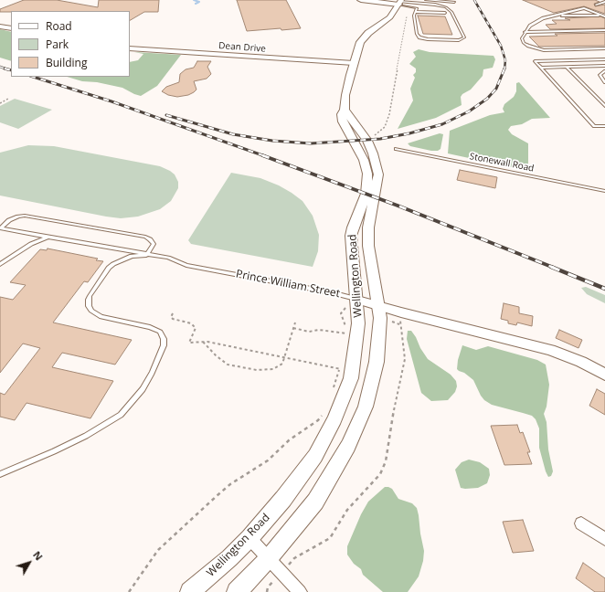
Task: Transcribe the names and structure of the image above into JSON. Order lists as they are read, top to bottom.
{
  "streets": {
    "main road": ["Wellington Road"],
    "street": ["Dean Drive", "Prince William Street"],
    "lane": ["Stonewall Road"]
  },
  "crossings": [
    ["Dean Drive", "Wellington Road"],
    ["Wellington Road", "Prince William Street"]
  ],
  "legend": ["Road", "Park", "Building"],
  "north": "top right"
}
